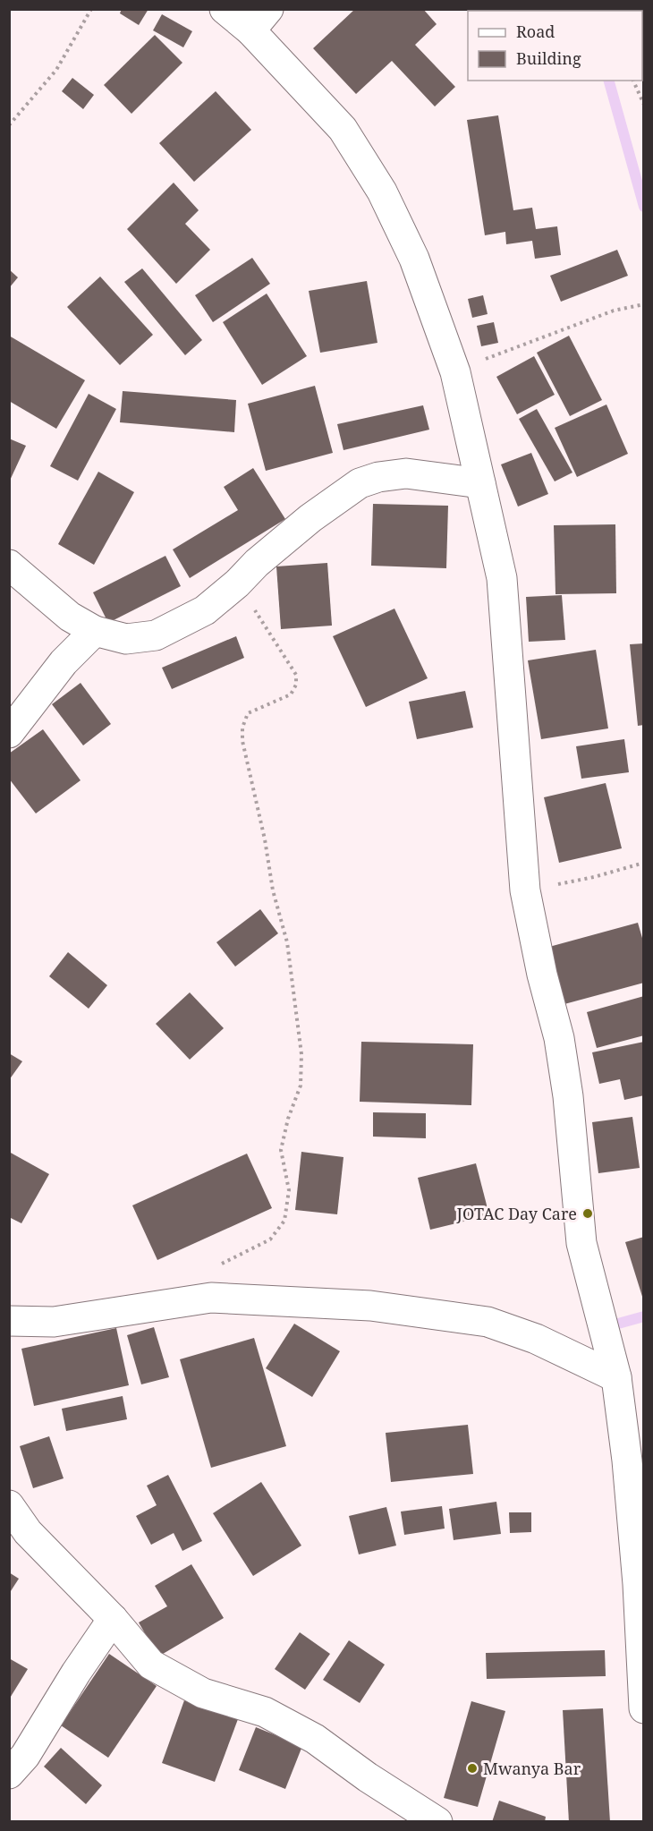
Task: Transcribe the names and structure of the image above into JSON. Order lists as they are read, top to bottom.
{
  "places": ["JOTAC Day Care", "Mwanya Bar"],
  "legend": ["Road", "Building"]
}
